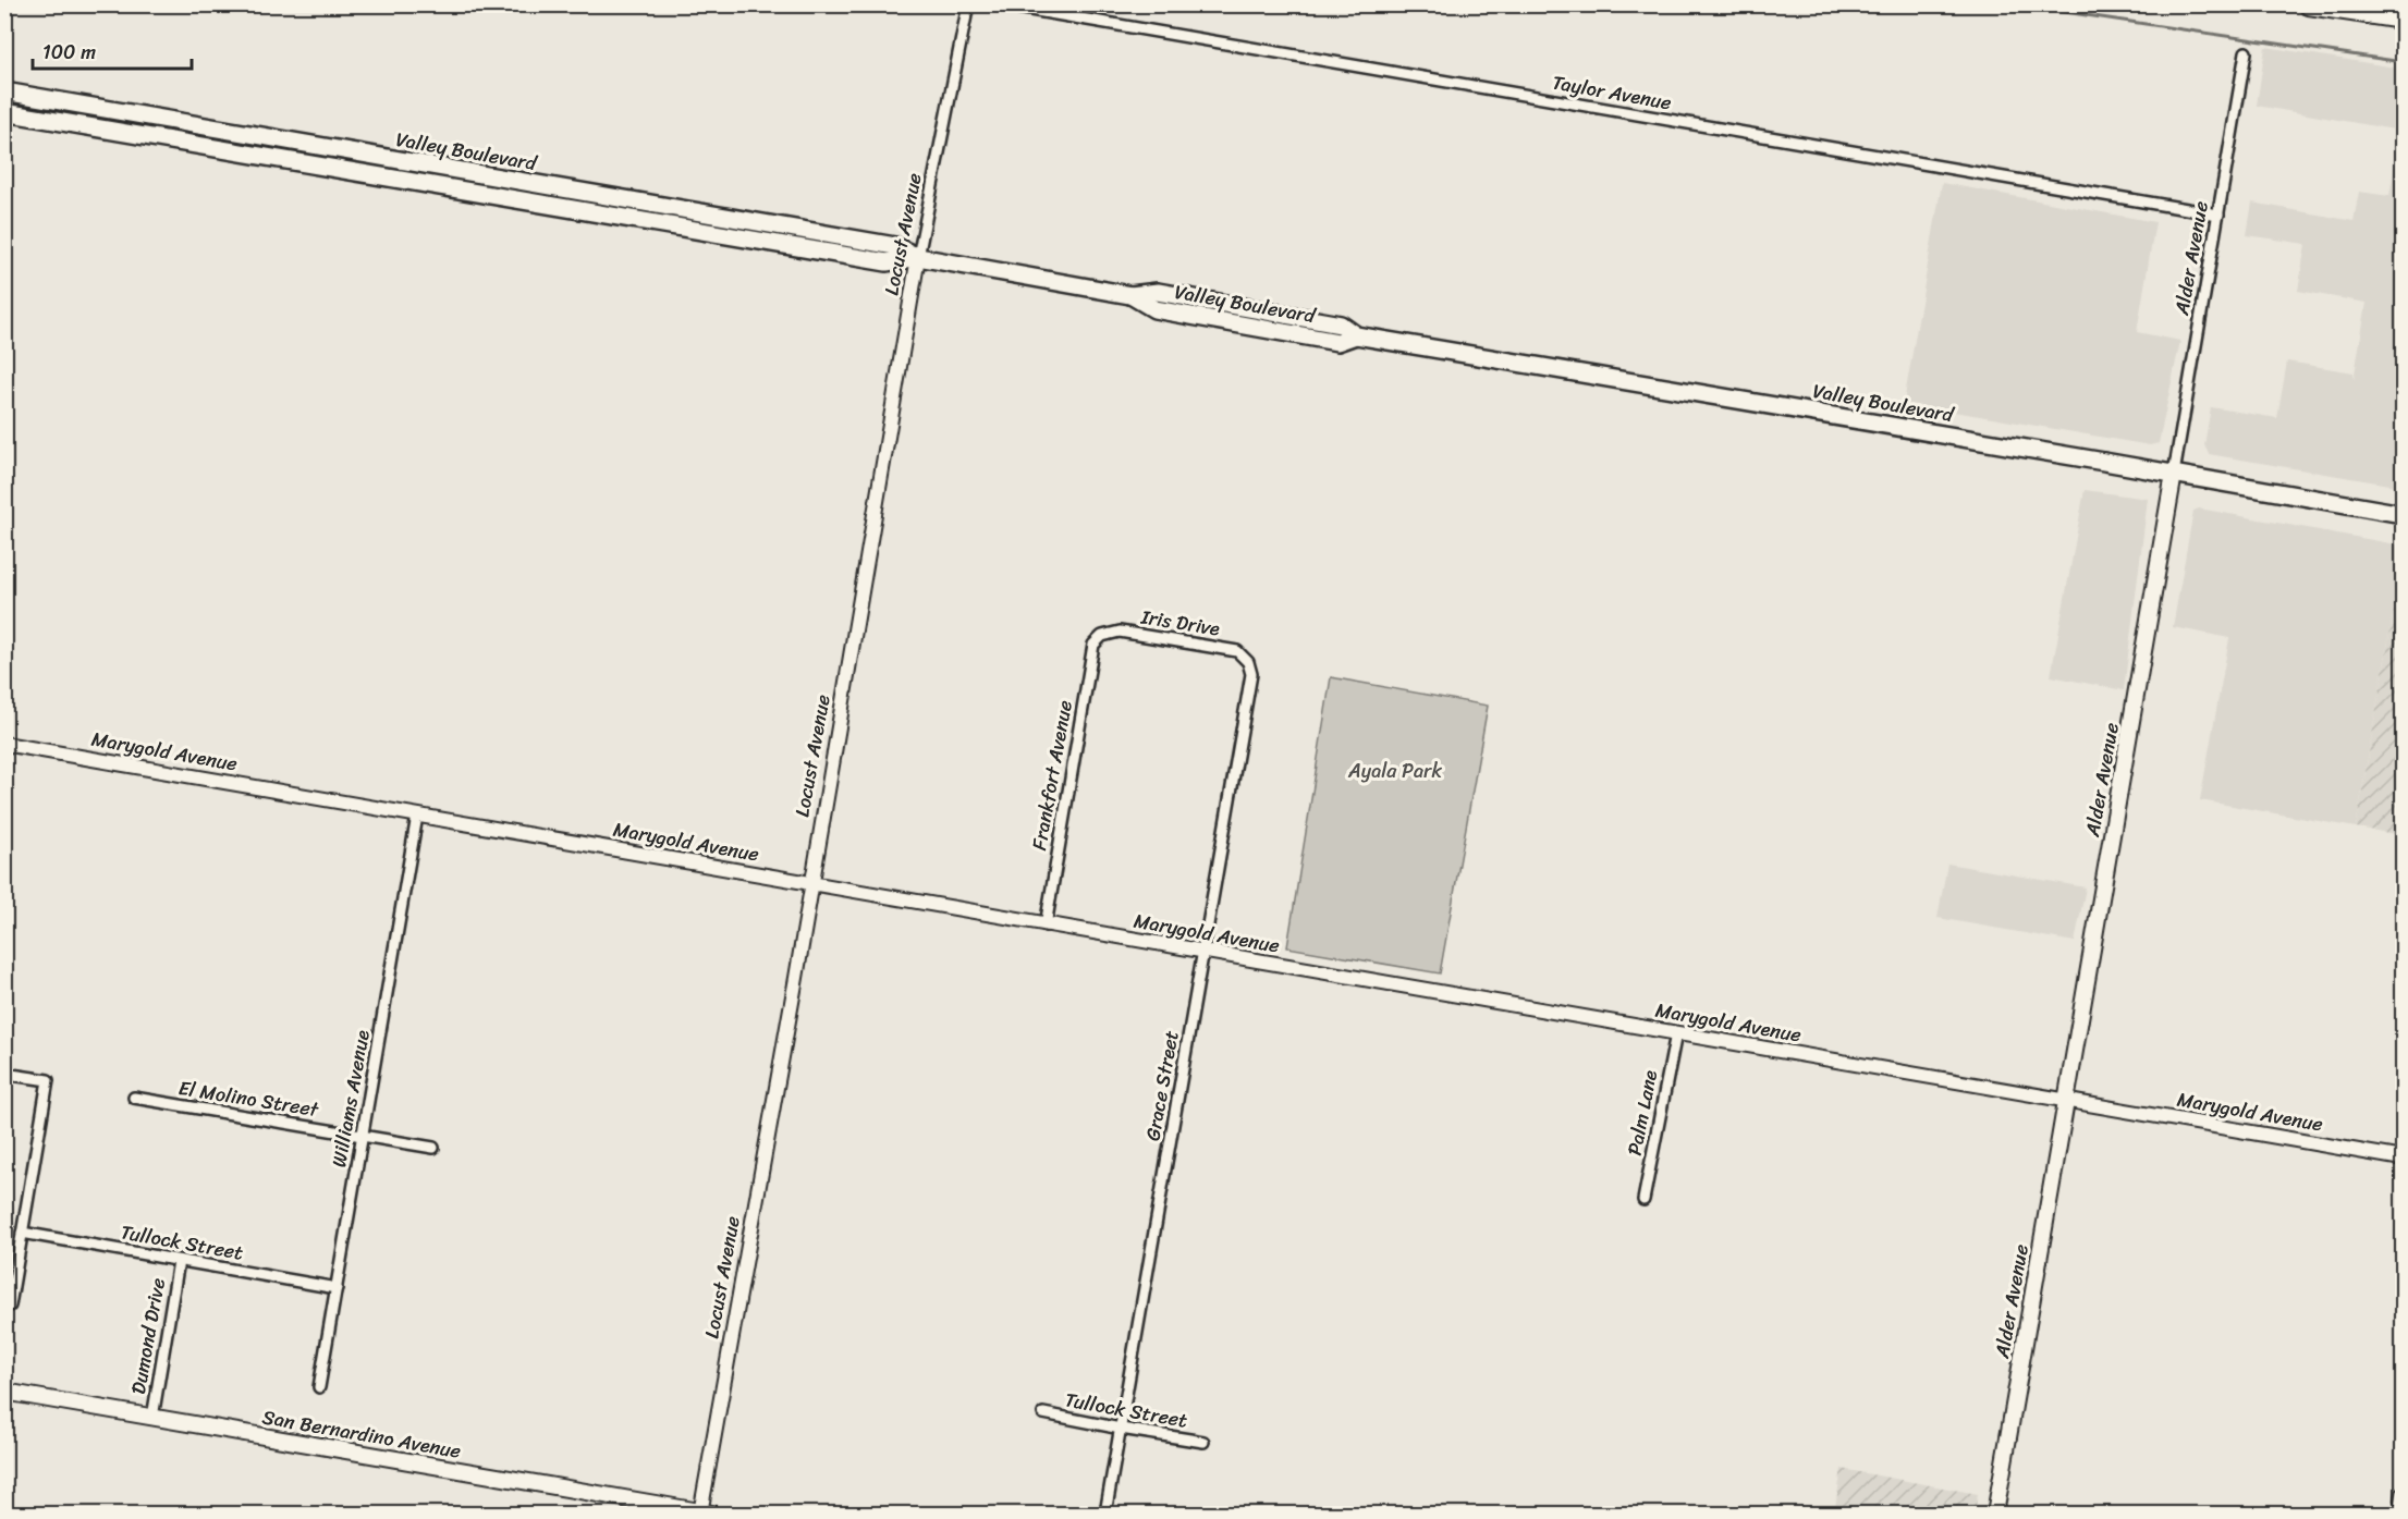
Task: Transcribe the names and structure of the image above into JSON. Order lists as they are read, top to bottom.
{
  "streets": {
    "main road": ["Valley Boulevard", "Alder Avenue", "San Bernardino Avenue"],
    "street": [
      "Taylor Avenue",
      "Locust Avenue",
      "Iris Drive",
      "Marygold Avenue",
      "Frankfort Avenue",
      "Grace Street",
      "El Molino Street",
      "Williams Avenue",
      "Palm Lane",
      "Tullock Street",
      "Dumond Drive"
    ]
  },
  "crossings": [
    ["Taylor Avenue", "Alder Avenue"],
    ["Valley Boulevard", "Locust Avenue"],
    ["Valley Boulevard", "Alder Avenue"],
    ["Locust Avenue", "Marygold Avenue"],
    ["Locust Avenue", "San Bernardino Avenue"],
    ["Alder Avenue", "Marygold Avenue"],
    ["Iris Drive", "Frankfort Avenue"],
    ["Iris Drive", "Grace Street"],
    ["Marygold Avenue", "Frankfort Avenue"],
    ["Marygold Avenue", "Grace Street"],
    ["Marygold Avenue", "Williams Avenue"],
    ["Marygold Avenue", "Palm Lane"],
    ["Grace Street", "Tullock Street"],
    ["El Molino Street", "Williams Avenue"],
    ["Williams Avenue", "Tullock Street"],
    ["Tullock Street", "Dumond Drive"],
    ["Dumond Drive", "San Bernardino Avenue"]
  ],
  "parks": ["Ayala Park"],
  "scale_bar": "100 m"
}
